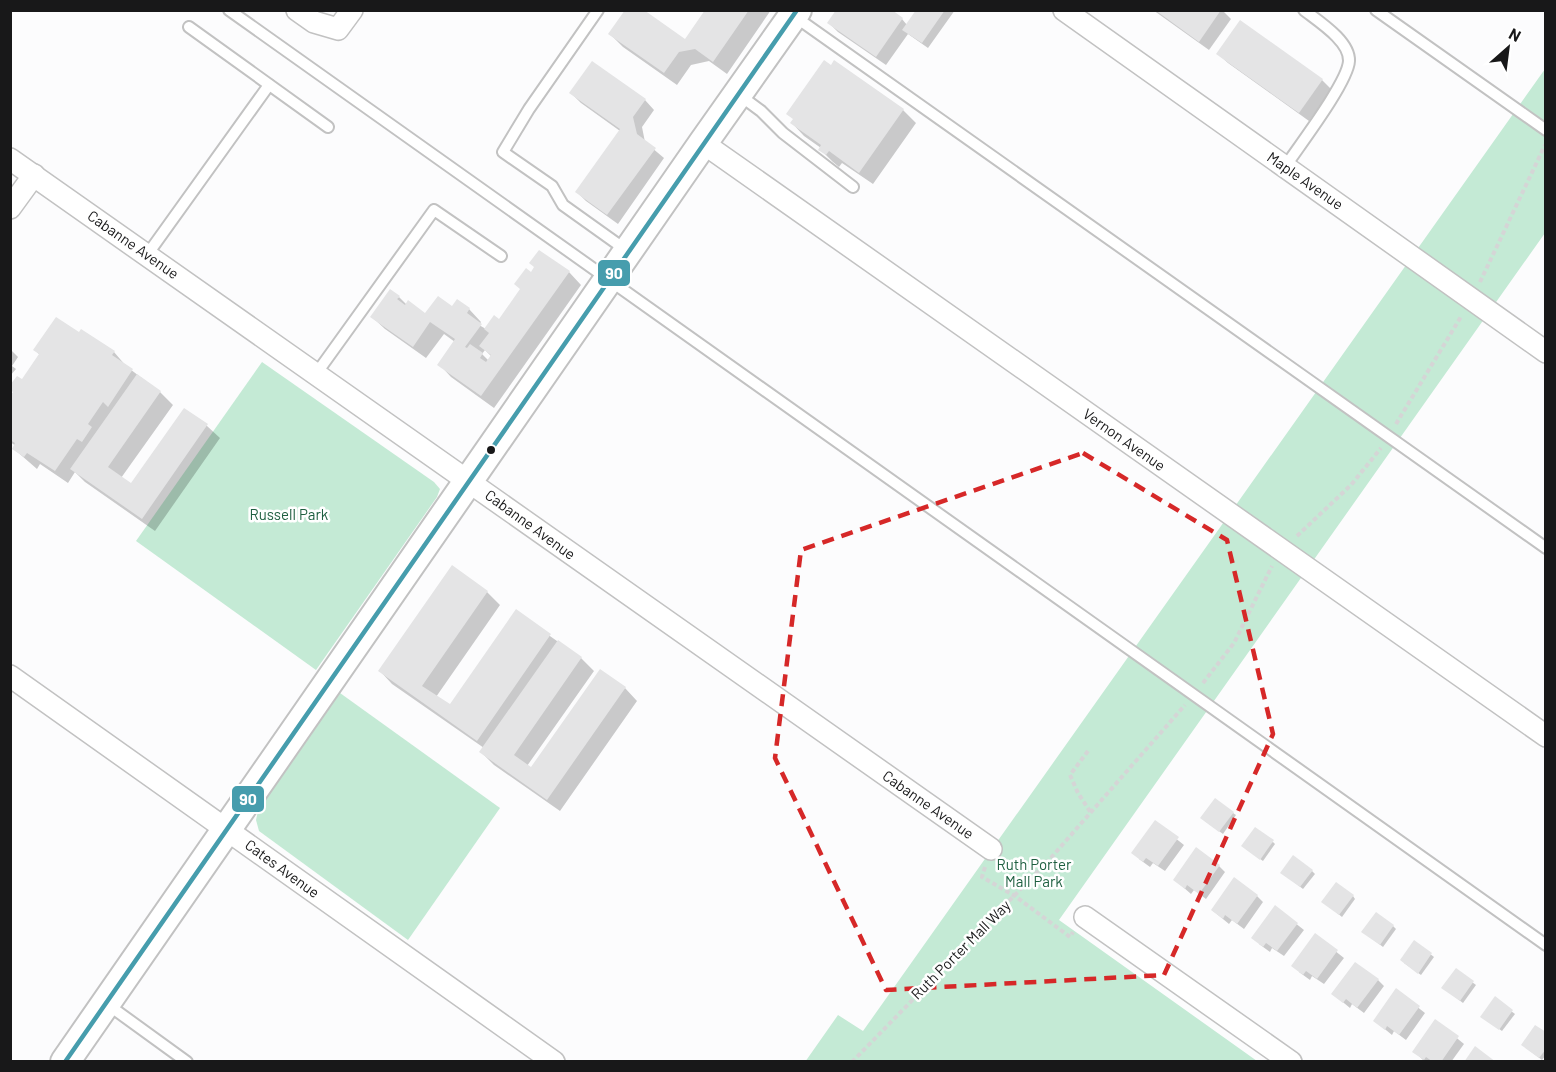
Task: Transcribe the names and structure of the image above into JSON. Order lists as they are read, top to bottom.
{
  "streets": {
    "street": [
      "Maple Avenue",
      "Cabanne Avenue",
      "Vernon Avenue",
      "Cates Avenue"
    ],
    "path": ["Ruth Porter Mall Way"]
  },
  "parks": ["Russell Park", "Ruth Porter Mall Park"],
  "lines": ["transit line 90"],
  "north": "top right"
}
